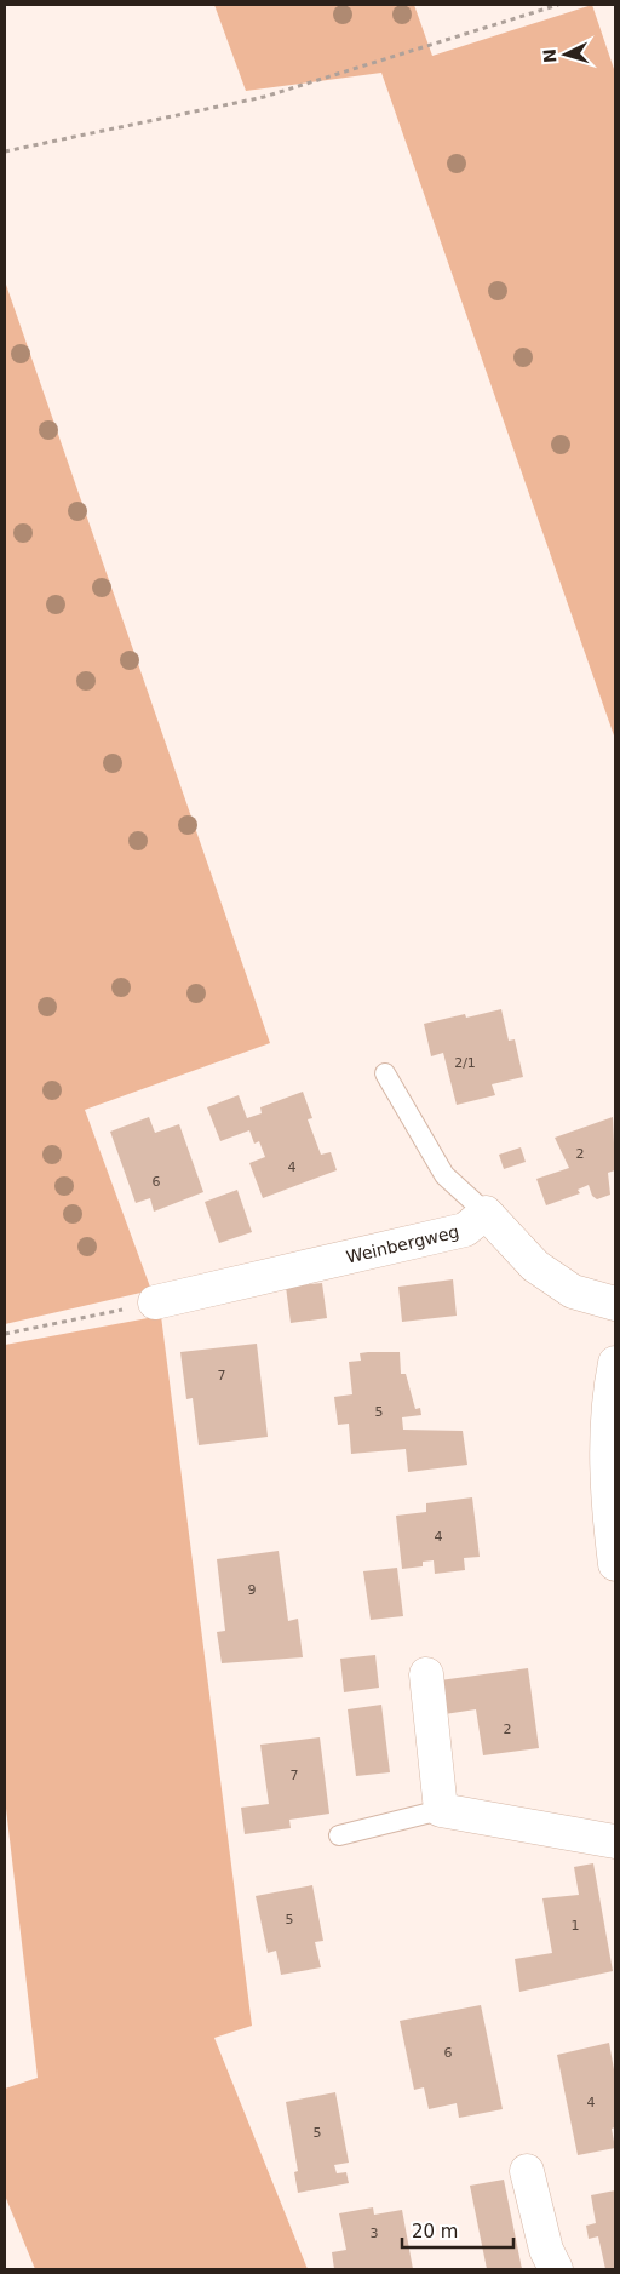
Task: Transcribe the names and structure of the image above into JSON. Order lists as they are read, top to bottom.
{
  "streets": {
    "street": ["Weinbergweg"]
  },
  "house_numbers": [
    "2/1",
    "2",
    "4",
    "6",
    "7",
    "5",
    "4",
    "9",
    "2",
    "7",
    "5",
    "1",
    "6",
    "4",
    "5",
    "3"
  ],
  "scale_bar": "20 m",
  "north": "left"
}
